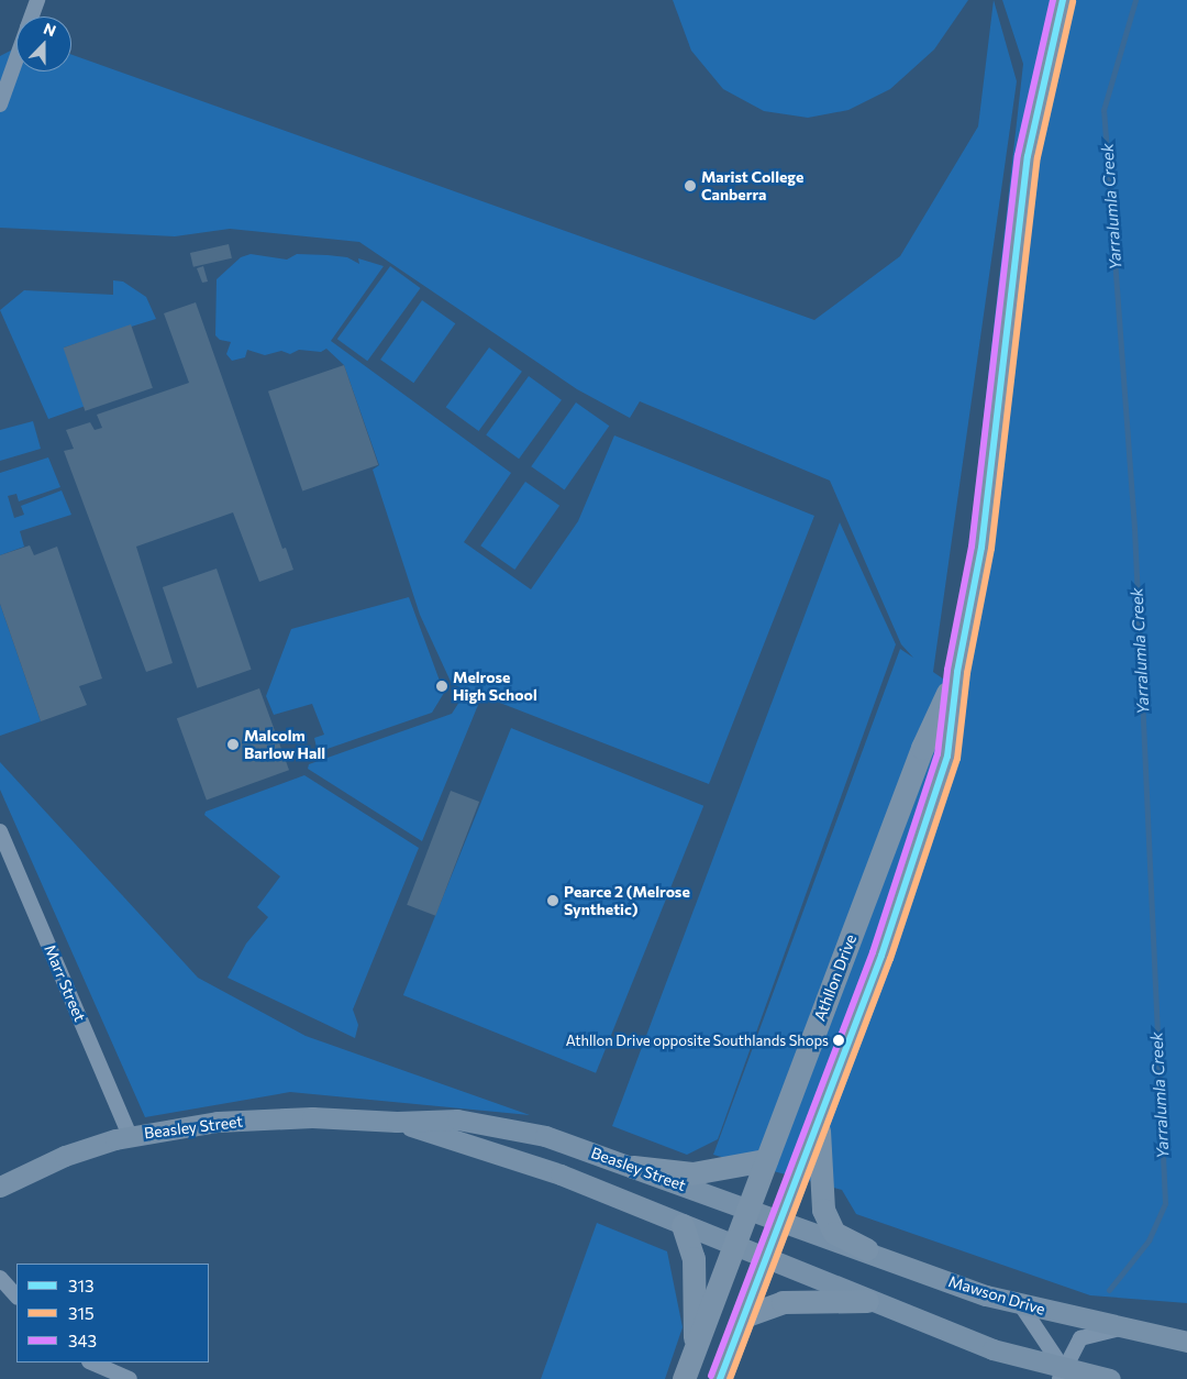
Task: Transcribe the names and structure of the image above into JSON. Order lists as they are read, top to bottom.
{
  "streets": {
    "main road": ["Athllon Drive", "Beasley Street", "Mawson Drive"],
    "street": ["Marr Street"]
  },
  "crossings": [
    ["Athllon Drive", "Beasley Street"],
    ["Athllon Drive", "Mawson Drive"],
    ["Marr Street", "Beasley Street"],
    ["Beasley Street", "Mawson Drive"]
  ],
  "water": ["Yarralumla Creek"],
  "places": [
    "Marist College Canberra",
    "Melrose High School",
    "Malcolm Barlow Hall",
    "Pearce 2 (Melrose Synthetic)",
    "Athllon Drive opposite Southlands Shops"
  ],
  "lines": ["transit line 313", "transit line 343", "transit line 315"],
  "legend": ["313", "315", "343"],
  "north": "top"
}
